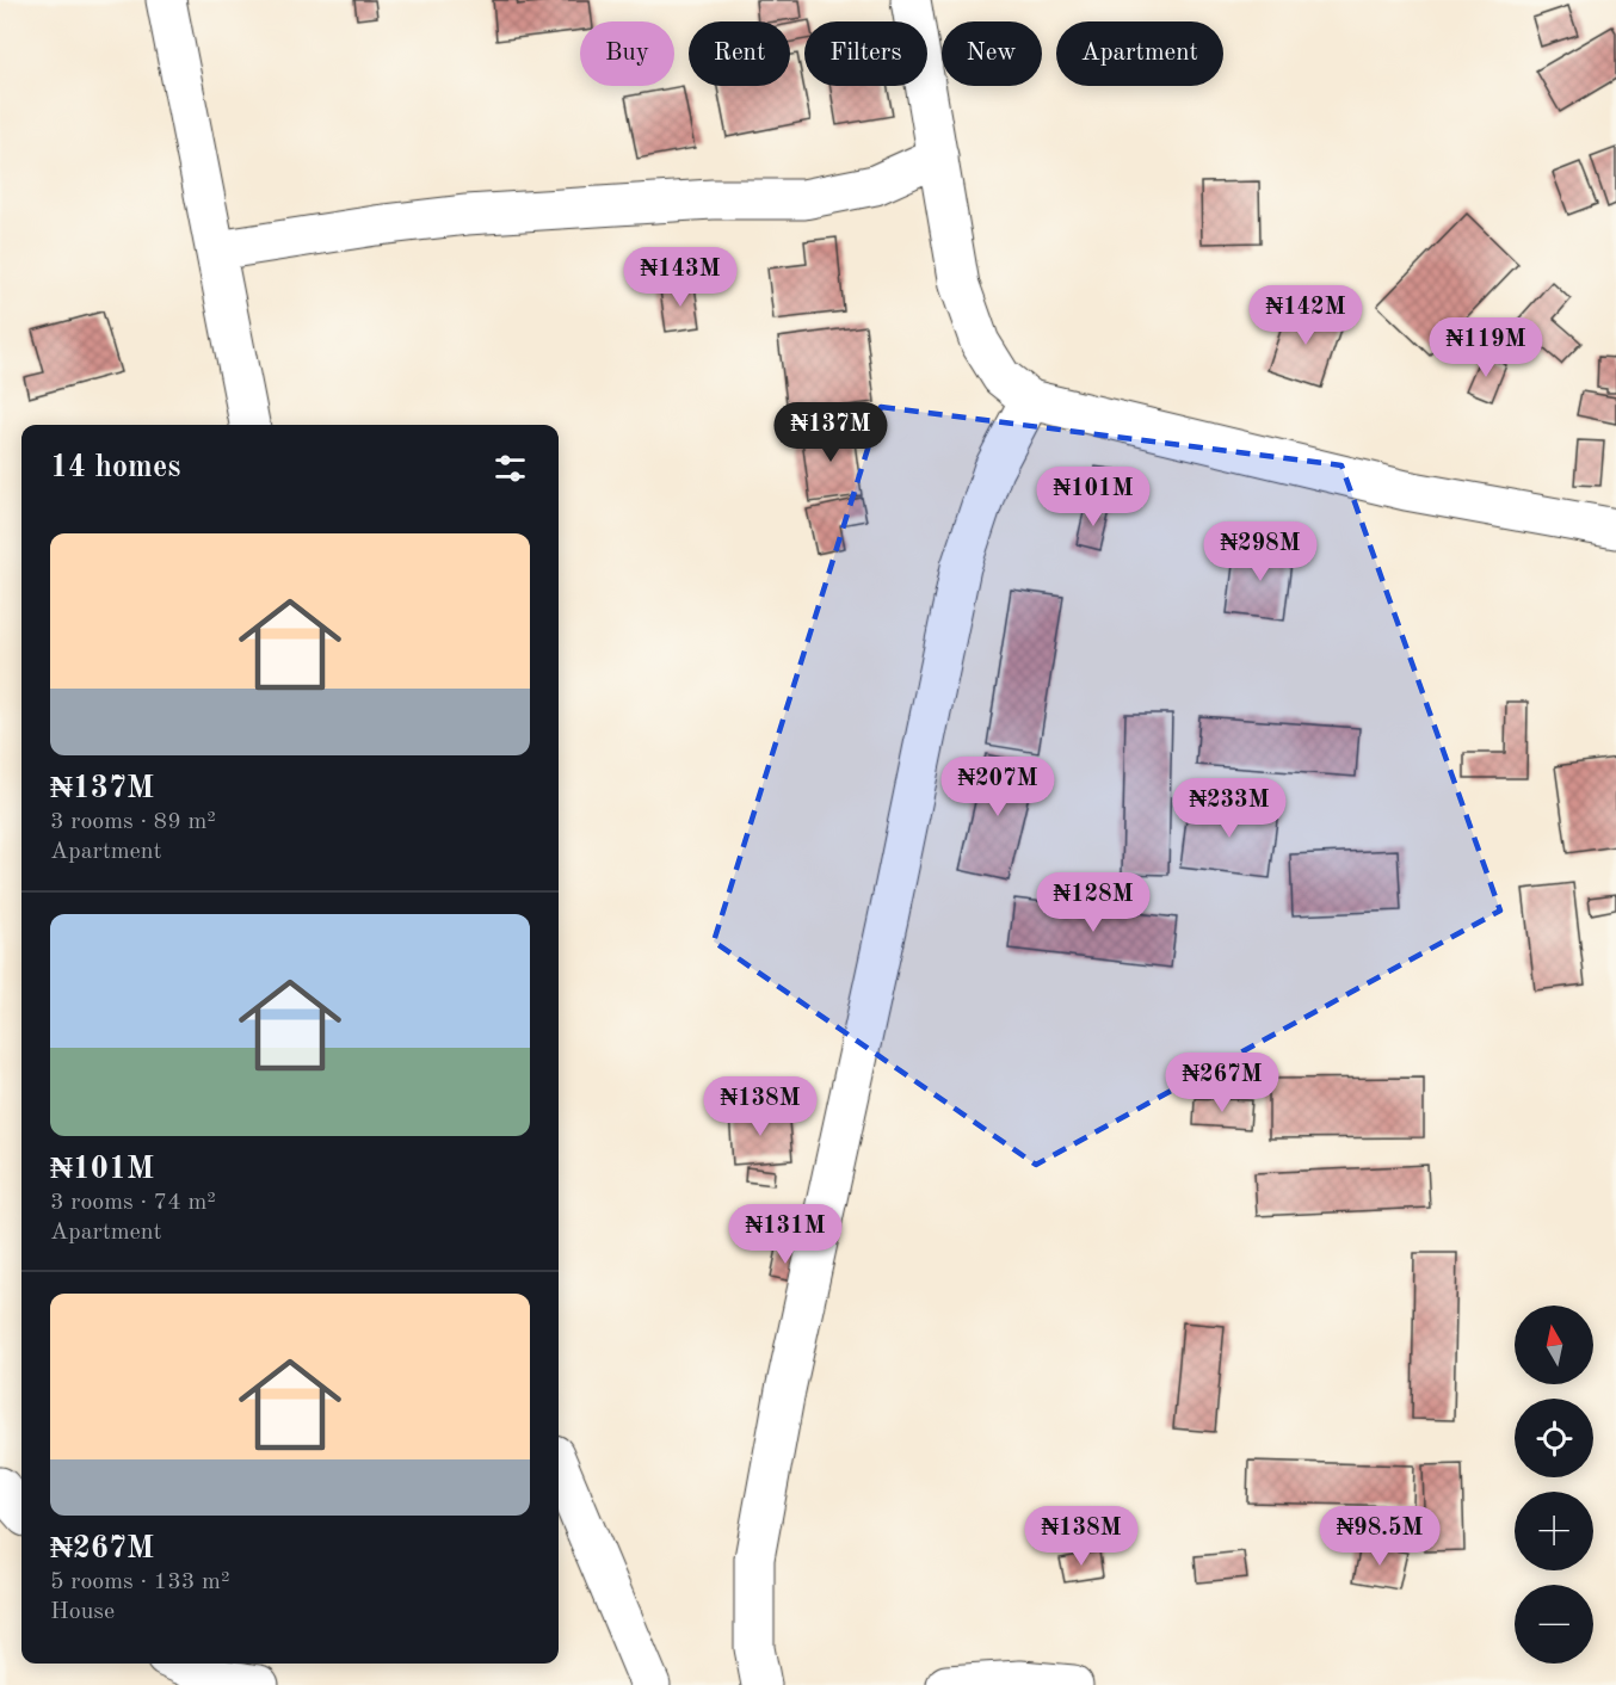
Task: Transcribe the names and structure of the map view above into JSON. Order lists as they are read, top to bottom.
{
  "north": "top",
  "page": {
    "chip": [
      "Buy",
      "Rent",
      "Filters",
      "New",
      "Apartment"
    ],
    "price": [
      "₦143M",
      "₦142M",
      "₦119M",
      "₦137M",
      "₦101M",
      "₦298M",
      "₦207M",
      "₦233M",
      "₦128M",
      "₦267M",
      "₦138M",
      "₦131M",
      "₦138M",
      "₦98.5M"
    ],
    "heading": "14 homes",
    "list": [
      {
        "name": "₦137M",
        "note": "3 rooms · 89 m² · Apartment"
      },
      {
        "name": "₦101M",
        "note": "3 rooms · 74 m² · Apartment"
      },
      {
        "name": "₦267M",
        "note": "5 rooms · 133 m² · House"
      }
    ],
    "map_buttons": ["+", "−"]
  }
}
